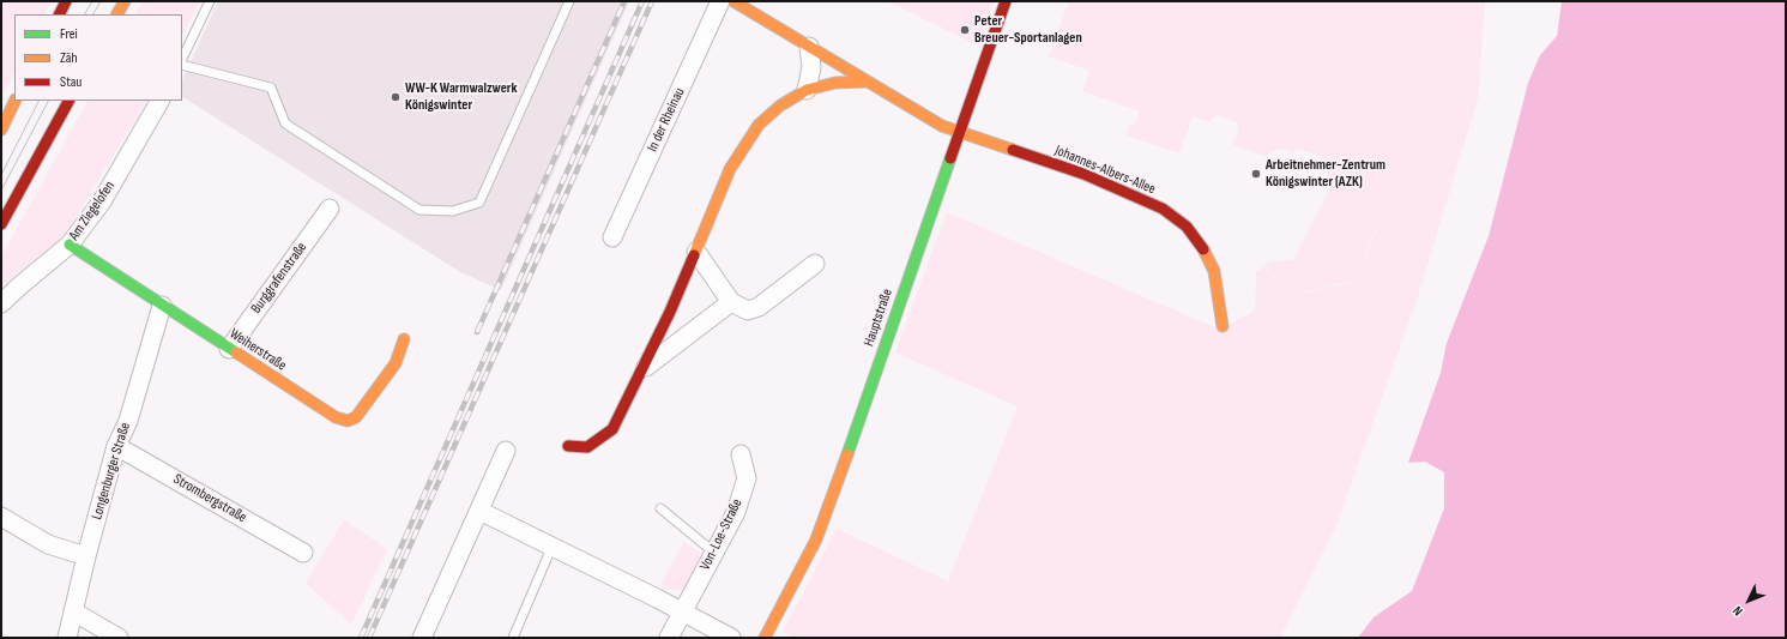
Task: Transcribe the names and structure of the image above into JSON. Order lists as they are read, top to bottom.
{
  "streets": {
    "main road": ["Johannes-Albers-Allee", "Hauptstraße", "Weiherstraße"],
    "street": [
      "In der Rheinau",
      "Am Ziegelofen",
      "Burggrafenstraße",
      "Longenburger Straße",
      "Strombergstraße",
      "Von-Loe-Straße"
    ]
  },
  "crossings": [
    ["Johannes-Albers-Allee", "Hauptstraße"],
    ["Am Ziegelofen", "Weiherstraße"],
    ["Burggrafenstraße", "Weiherstraße"],
    ["Weiherstraße", "Longenburger Straße"],
    ["Longenburger Straße", "Strombergstraße"]
  ],
  "places": ["Peter Breuer-Sportanlagen", "WW-K Warmwalzwerk Königswinter", "Arbeitnehmer-Zentrum Königswinter (AZK)"],
  "legend": ["Frei", "Zäh", "Stau"],
  "north": "bottom left"
}
